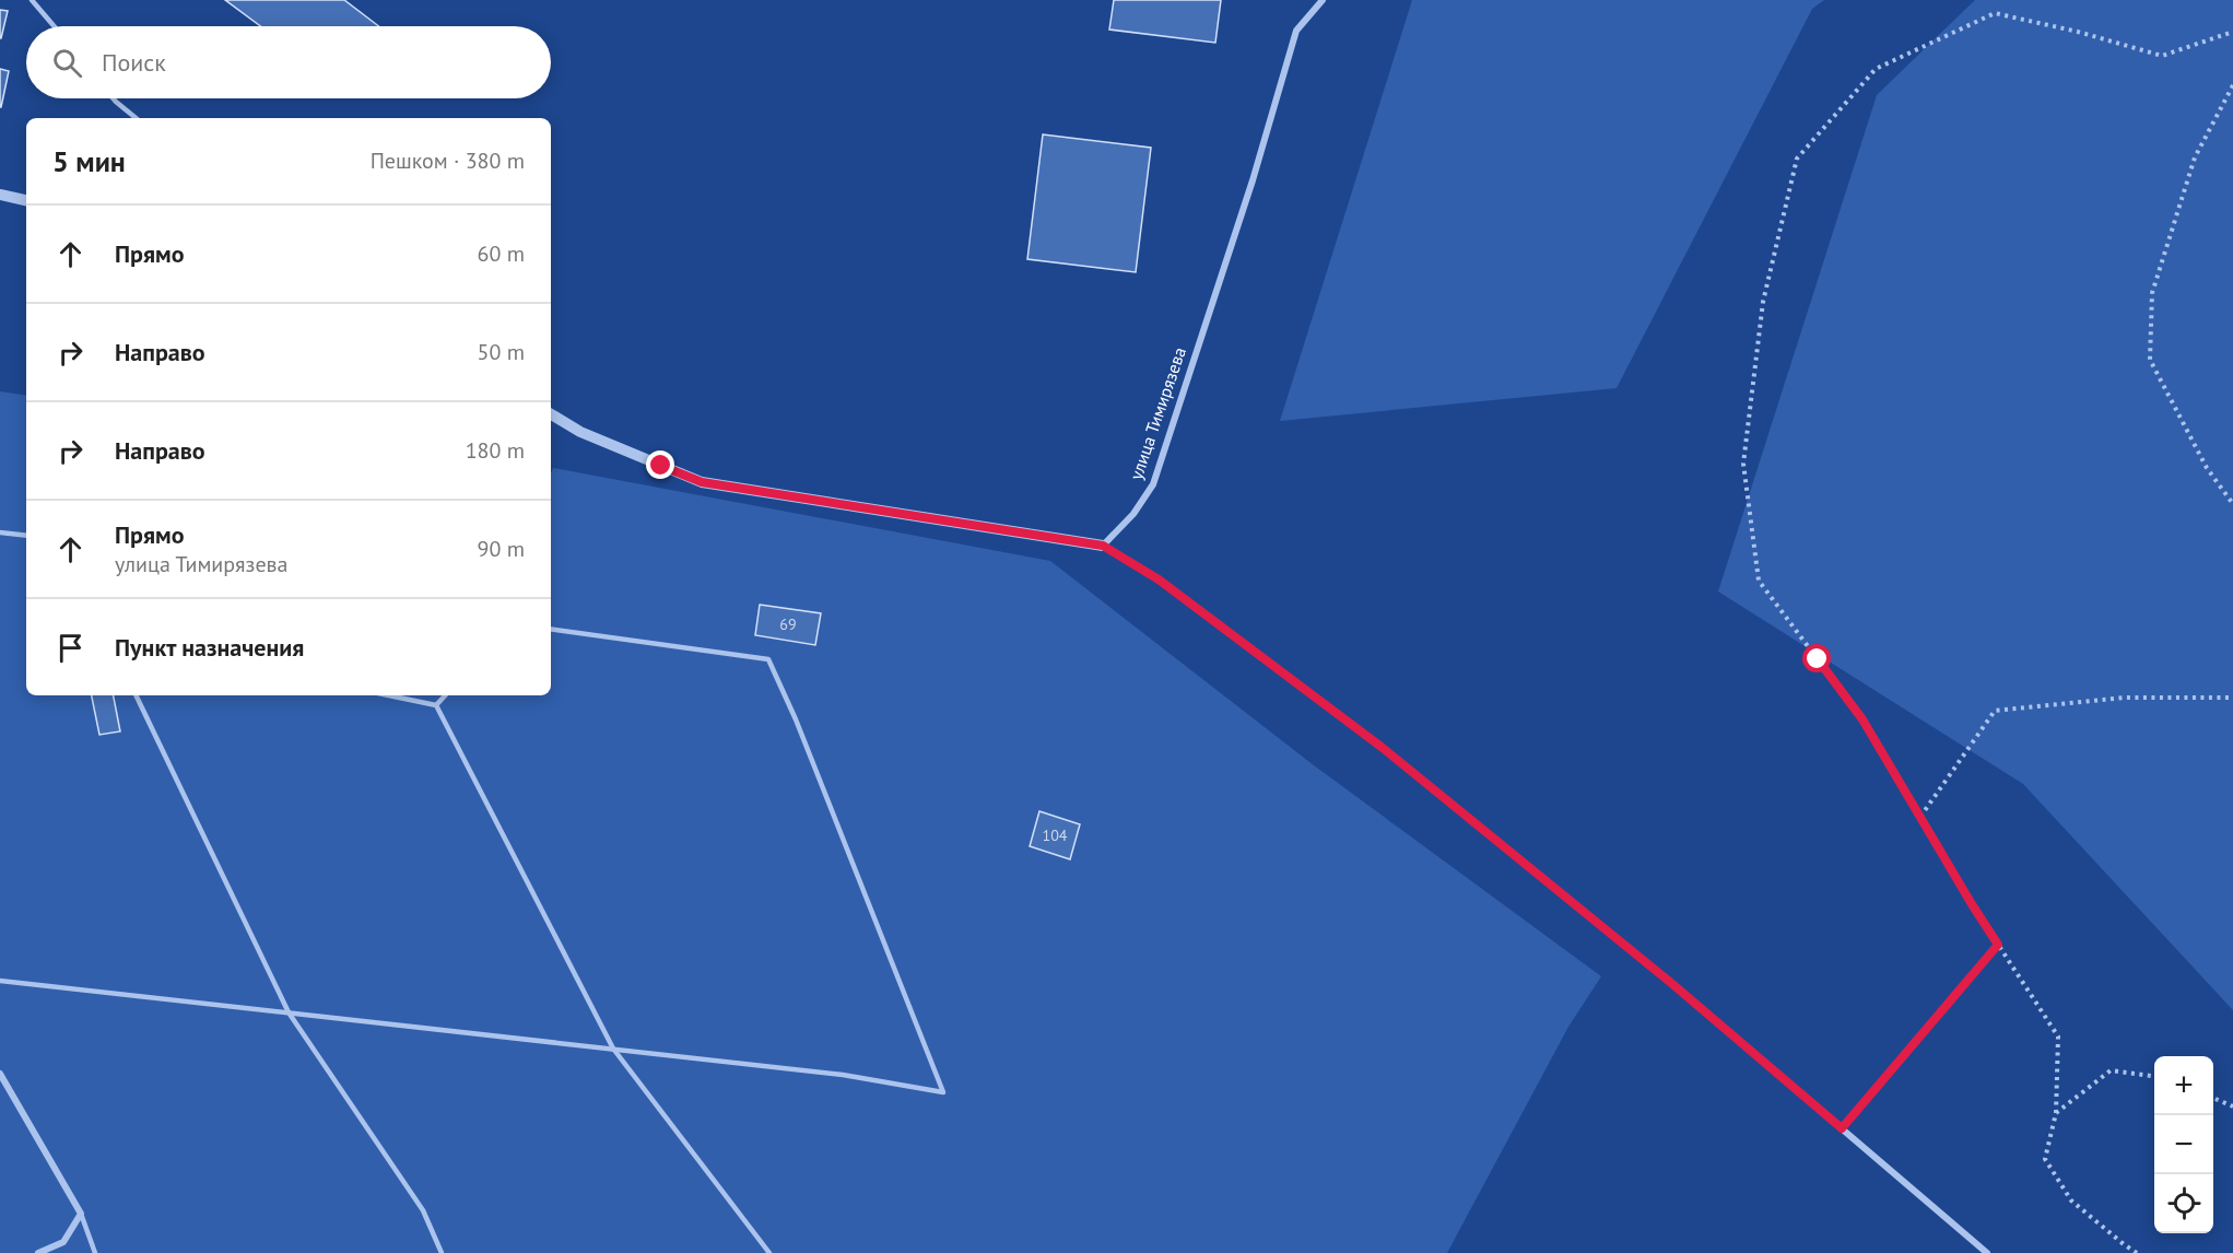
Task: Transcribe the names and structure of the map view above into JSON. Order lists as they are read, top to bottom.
{
  "streets": {
    "street": ["улица Тимирязева"]
  },
  "house_numbers": ["69", "104"],
  "page": {
    "search": "Поиск",
    "heading": ["5 мин", "Пешком · 380 m"],
    "list": [
      ["Прямо", "60 m"],
      ["Направо", "50 m"],
      ["Направо", "180 m"],
      ["Прямо", "улица Тимирязева", "90 m"],
      "Пункт назначения"
    ],
    "map_buttons": ["+", "−"]
  }
}
